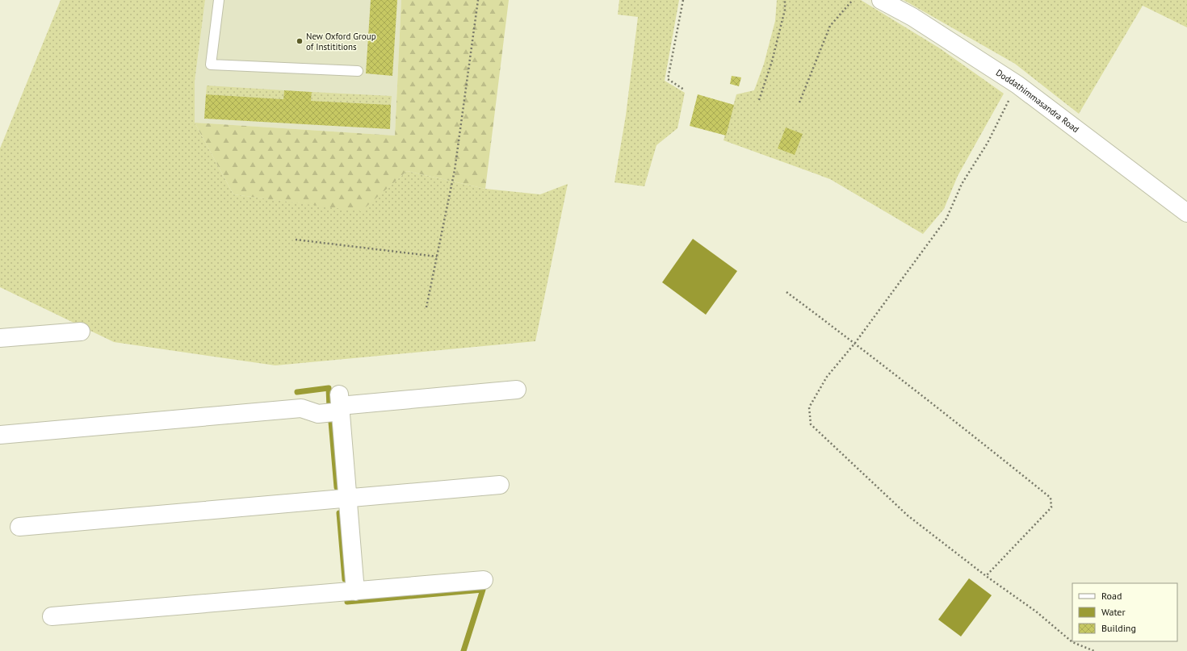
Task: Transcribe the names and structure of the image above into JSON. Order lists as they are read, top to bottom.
{
  "streets": {
    "street": ["Doddathimmasandra Road"]
  },
  "places": ["New Oxford Group of Instititions"],
  "legend": ["Road", "Water", "Building"]
}
